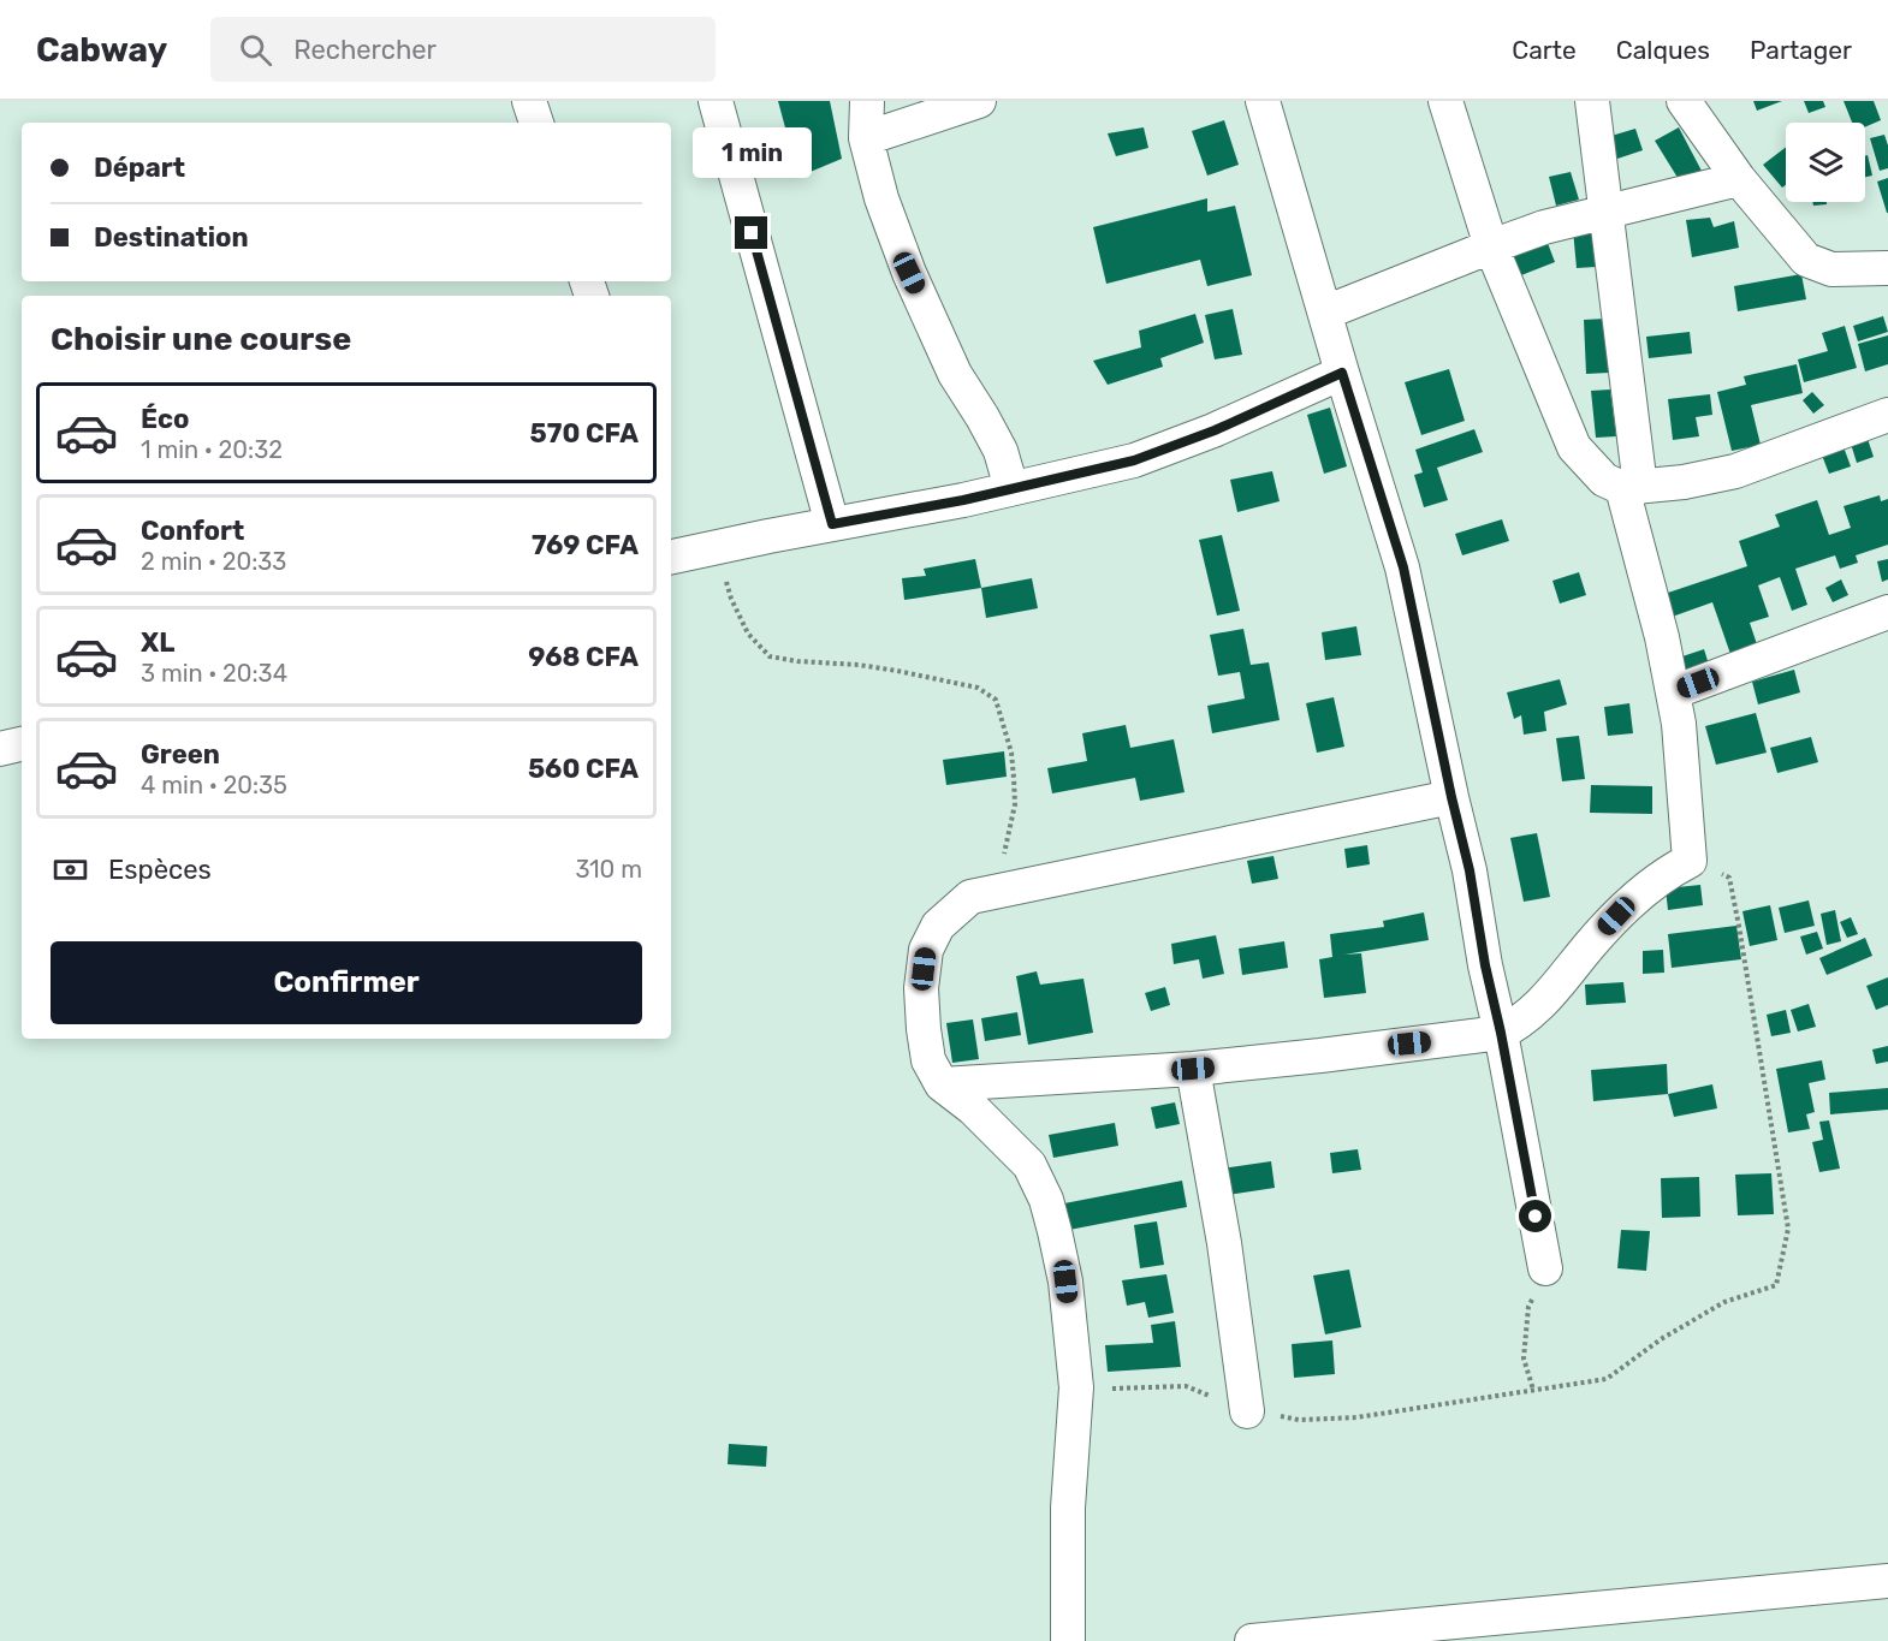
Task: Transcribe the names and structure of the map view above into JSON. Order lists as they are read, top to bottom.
{
  "page": {
    "header": "Cabway",
    "search": "Rechercher",
    "nav": ["Carte", "Calques", "Partager"],
    "banner": ["Départ", "Destination"],
    "bubble": "1 min",
    "heading": "Choisir une course",
    "list": [
      {
        "name": "Éco",
        "note": "1 min · 20:32",
        "value": "570 CFA"
      },
      {
        "name": "Confort",
        "note": "2 min · 20:33",
        "value": "769 CFA"
      },
      {
        "name": "XL",
        "note": "3 min · 20:34",
        "value": "968 CFA"
      },
      {
        "name": "Green",
        "note": "4 min · 20:35",
        "value": "560 CFA"
      }
    ],
    "pay": ["Espèces", "310 m"],
    "buttons": "Confirmer"
  }
}
